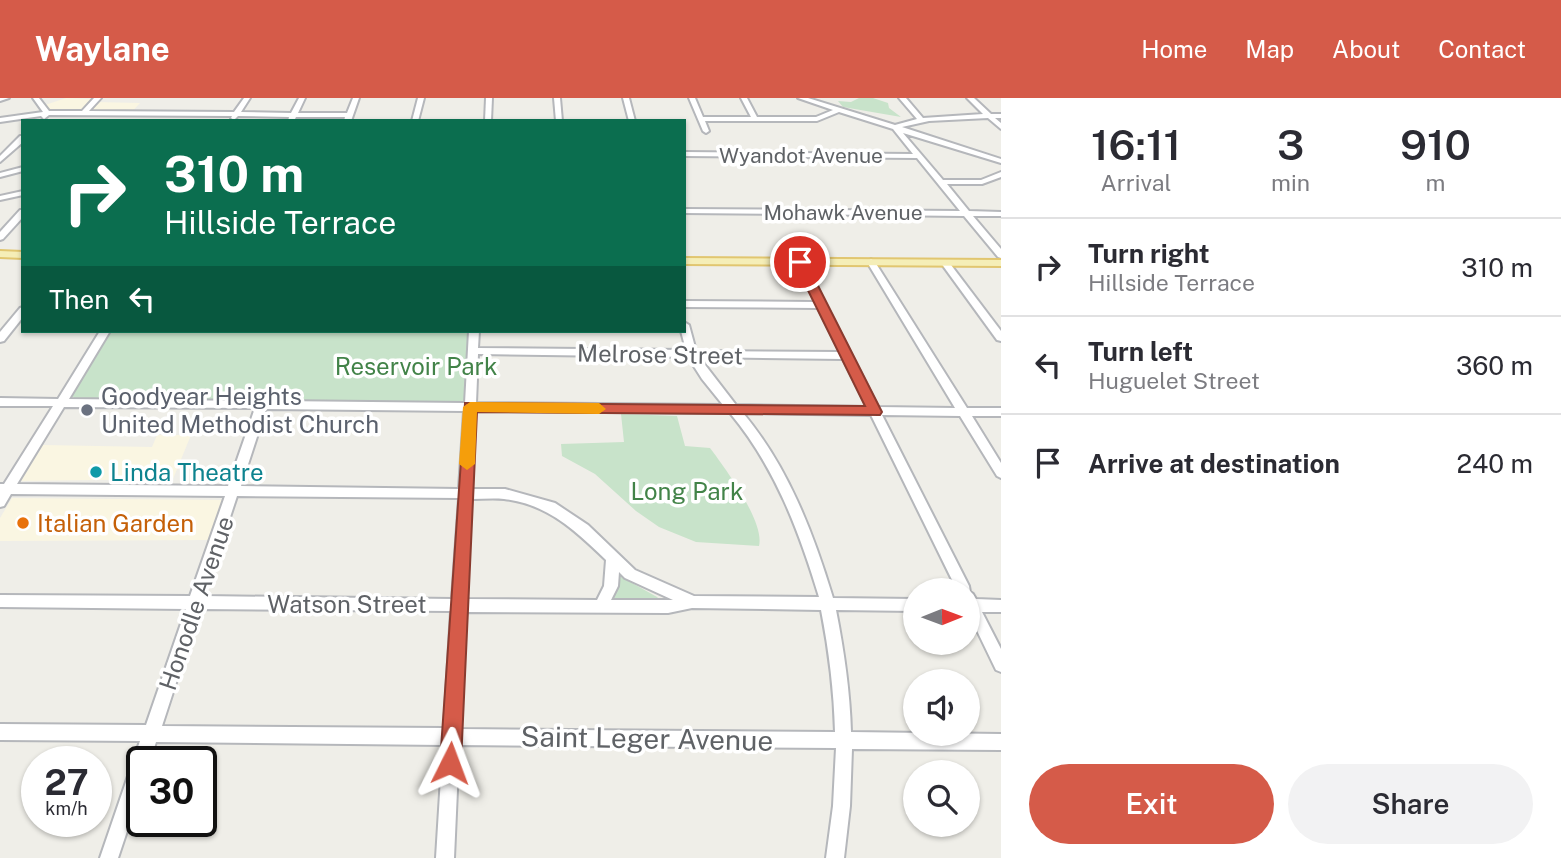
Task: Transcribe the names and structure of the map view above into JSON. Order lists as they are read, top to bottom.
{
  "streets": {
    "street": [
      "Wyandot Avenue",
      "Mohawk Avenue",
      "Melrose Street",
      "Honodle Avenue",
      "Watson Street",
      "Saint Leger Avenue"
    ]
  },
  "crossings": [
    ["Honodle Avenue", "Watson Street"],
    ["Honodle Avenue", "Saint Leger Avenue"]
  ],
  "parks": ["Reservoir Park", "Long Park"],
  "places": ["Goodyear Heights United Methodist Church", "Linda Theatre", "Italian Garden"],
  "north": "right",
  "page": {
    "header": "Waylane",
    "nav": [
      "Home",
      "Map",
      "About",
      "Contact"
    ],
    "eta": [
      "16:11",
      "Arrival",
      "3",
      "min",
      "910",
      "m"
    ],
    "turn": ["310 m", "Hillside Terrace"],
    "list": [
      {
        "name": "Turn right",
        "note": "Hillside Terrace",
        "value": "310 m"
      },
      {
        "name": "Turn left",
        "note": "Huguelet Street",
        "value": "360 m"
      },
      {
        "name": "Arrive at destination",
        "value": "240 m"
      }
    ],
    "then": "Then",
    "speed": "27 km/h",
    "limit": "30",
    "buttons": ["Exit", "Share"]
  }
}
